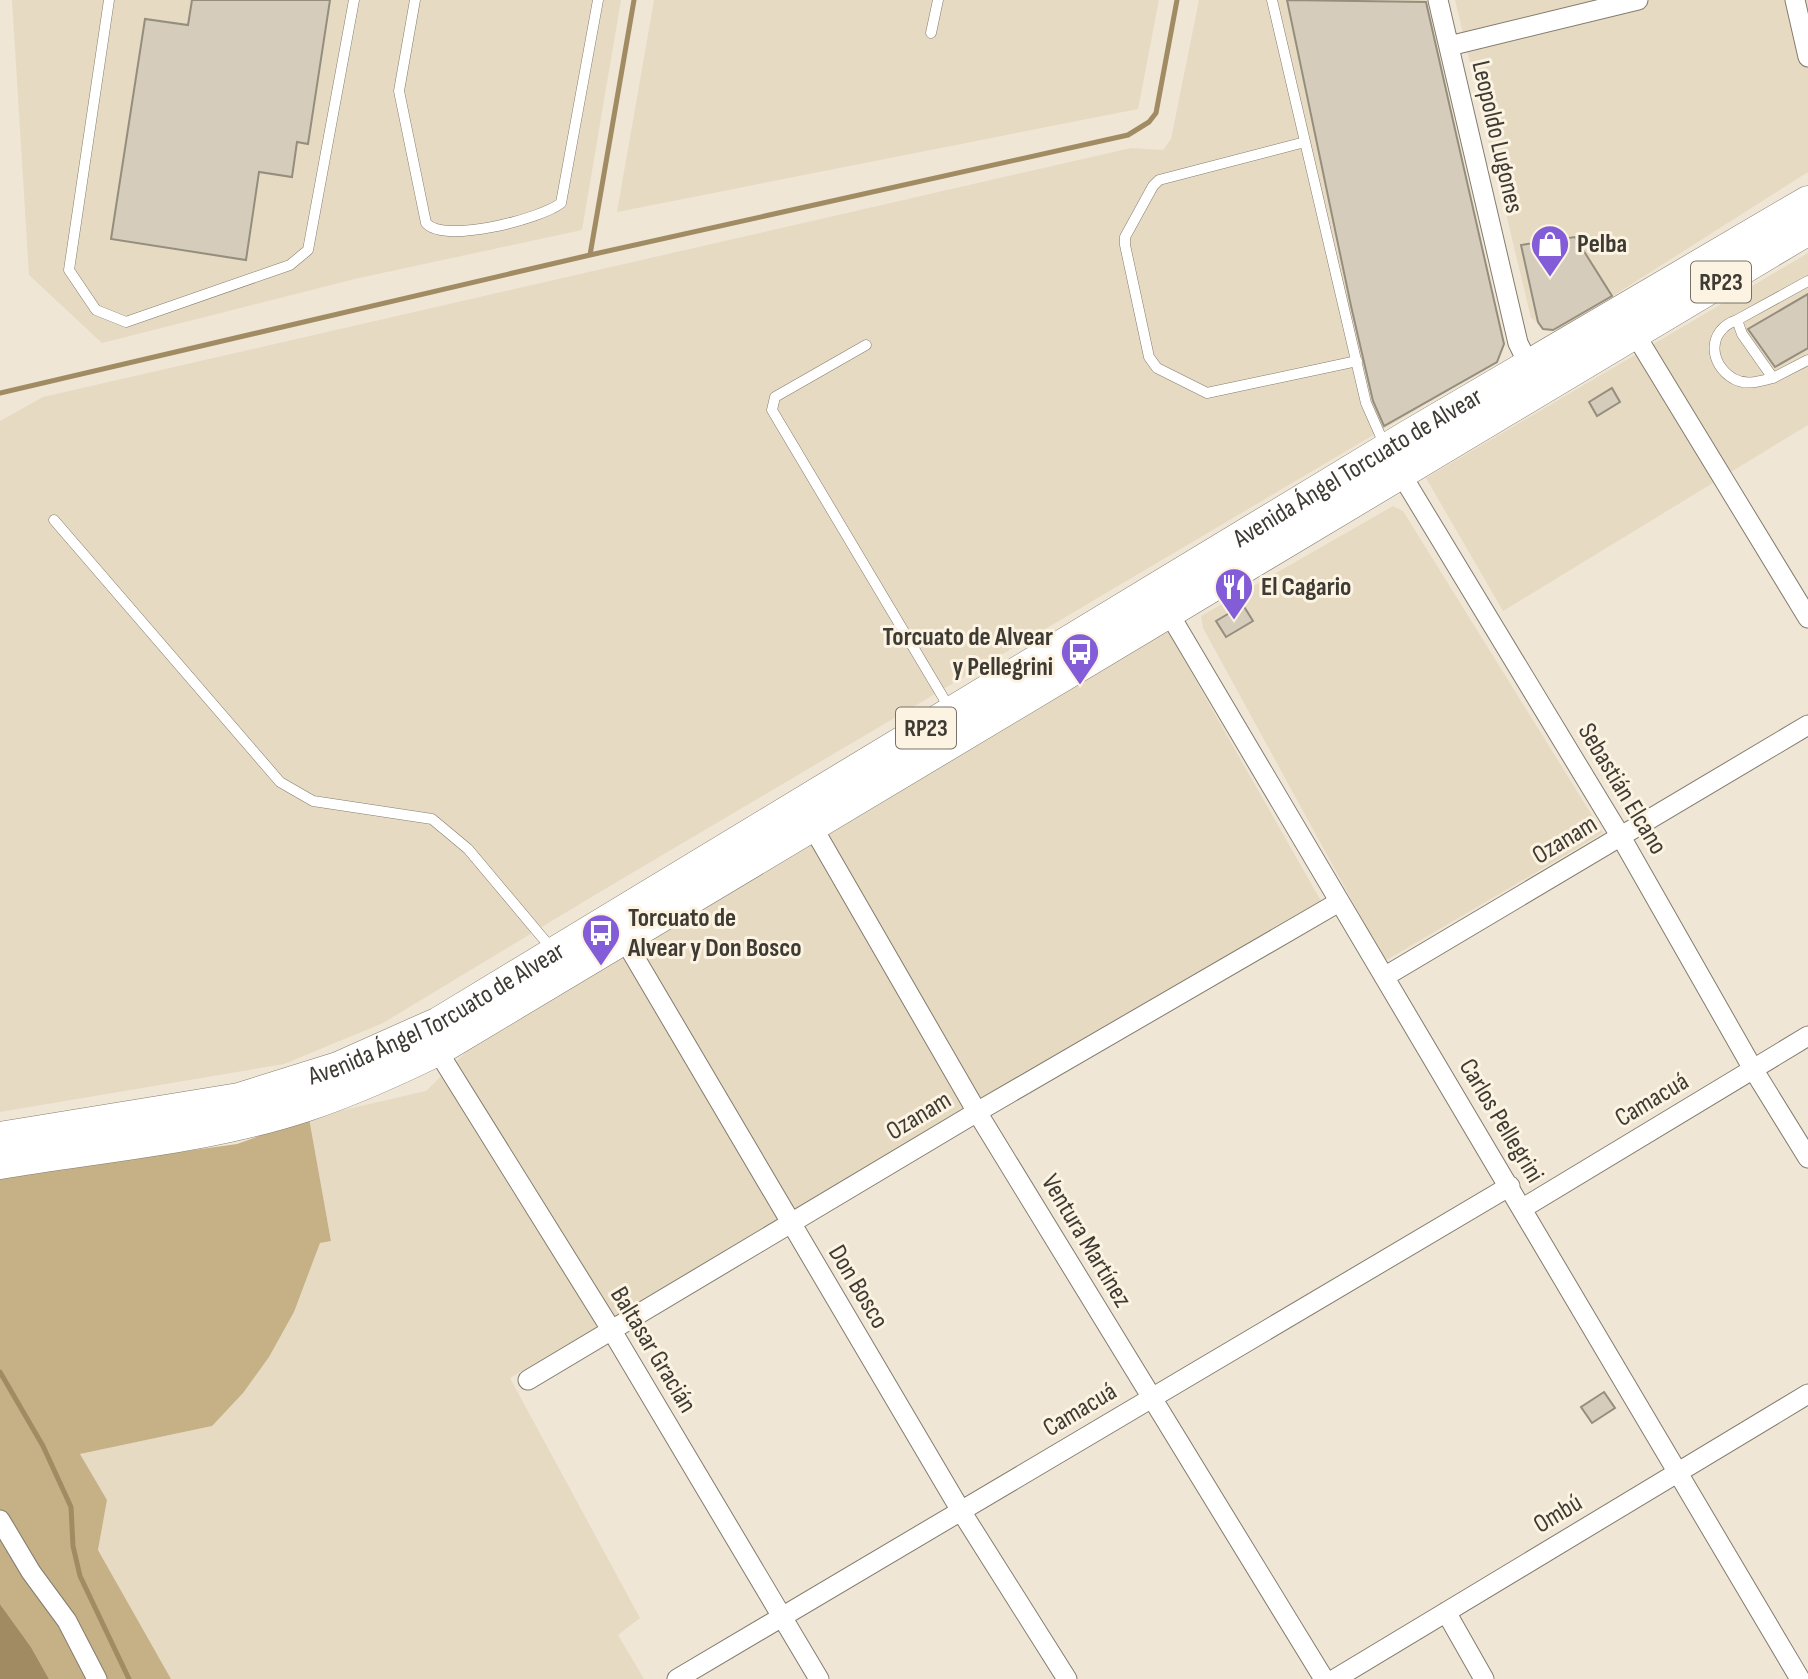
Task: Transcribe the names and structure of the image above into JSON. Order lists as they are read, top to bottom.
{
  "streets": {
    "main road": ["RP23", "Avenida Ángel Torcuato de Alvear"],
    "street": [
      "Leopoldo Lugones",
      "Sebastián Elcano",
      "Ozanam",
      "Camacuá",
      "Carlos Pellegrini",
      "Ventura Martínez",
      "Don Bosco",
      "Baltasar Gracián",
      "Ombú"
    ]
  },
  "crossings": [
    ["Leopoldo Lugones", "Avenida Ángel Torcuato de Alvear"],
    ["Avenida Ángel Torcuato de Alvear", "Sebastián Elcano"],
    ["Avenida Ángel Torcuato de Alvear", "Carlos Pellegrini"],
    ["Avenida Ángel Torcuato de Alvear", "Ventura Martínez"],
    ["Avenida Ángel Torcuato de Alvear", "Don Bosco"],
    ["Avenida Ángel Torcuato de Alvear", "Baltasar Gracián"],
    ["Sebastián Elcano", "Ozanam"],
    ["Sebastián Elcano", "Camacuá"],
    ["Ozanam", "Carlos Pellegrini"],
    ["Ozanam", "Ventura Martínez"],
    ["Ozanam", "Don Bosco"],
    ["Ozanam", "Baltasar Gracián"],
    ["Camacuá", "Carlos Pellegrini"],
    ["Camacuá", "Ventura Martínez"],
    ["Camacuá", "Don Bosco"],
    ["Camacuá", "Baltasar Gracián"],
    ["Carlos Pellegrini", "Ombú"]
  ],
  "places": {
    "shop": ["Pelba"],
    "restaurant": ["El Cagario"],
    "bus stop": ["Torcuato de Alvear y Pellegrini", "Torcuato de Alvear y Don Bosco"]
  }
}
